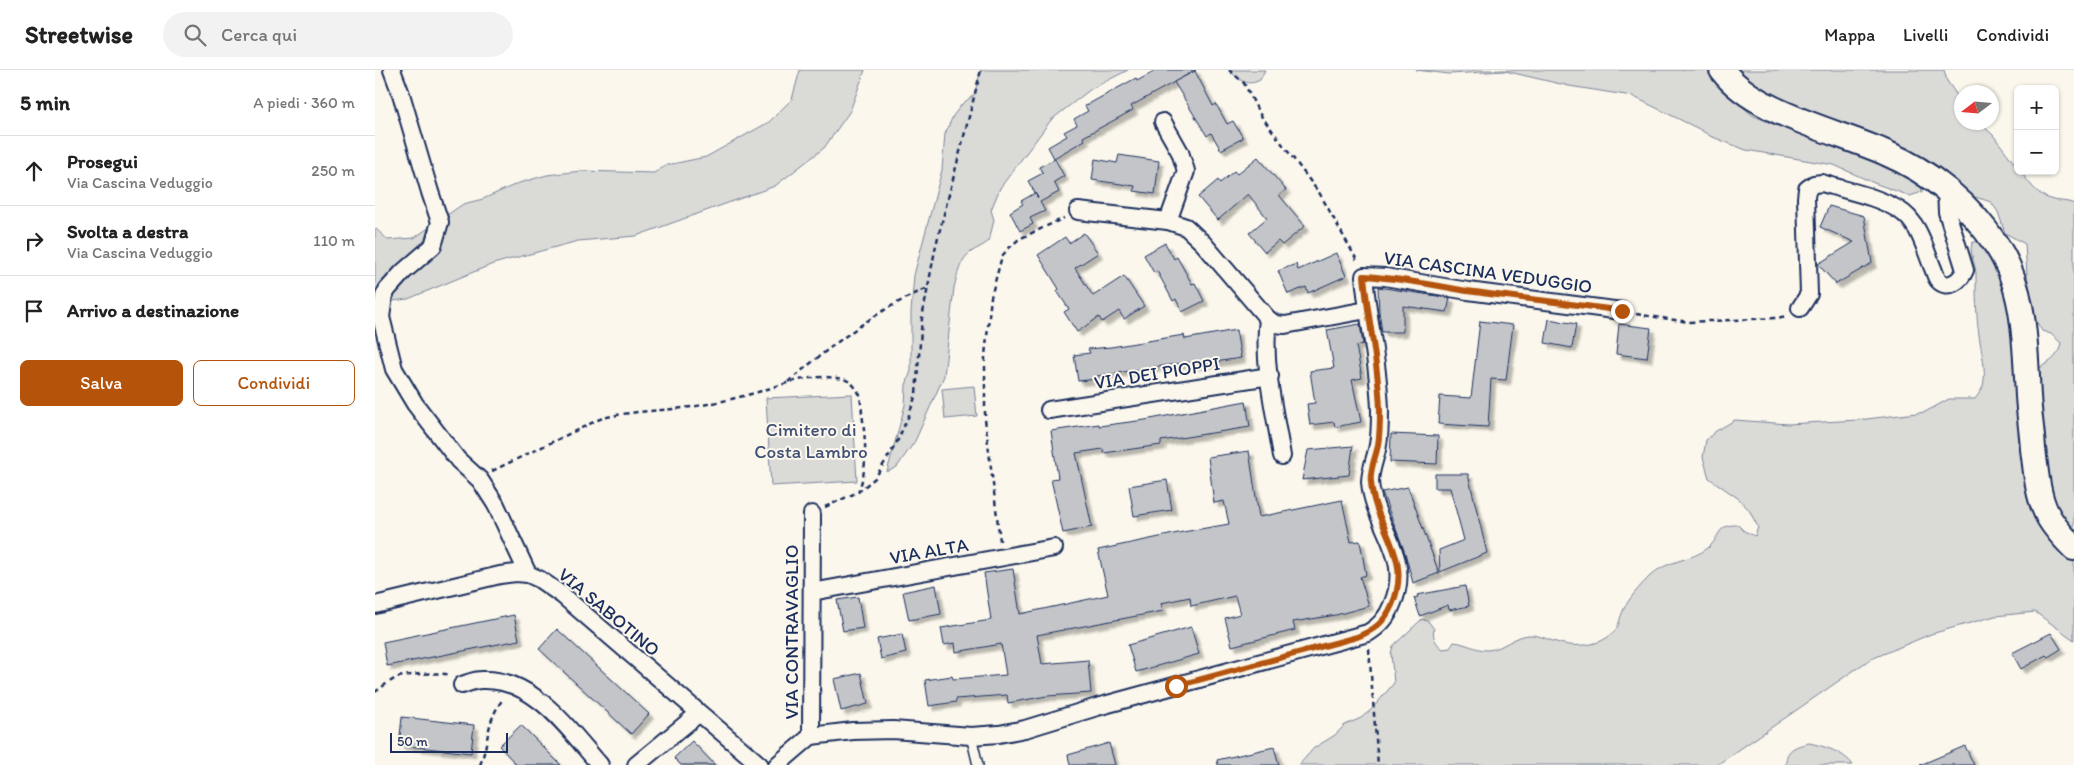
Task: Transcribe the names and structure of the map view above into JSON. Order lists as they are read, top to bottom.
{
  "streets": {
    "street": [
      "VIA CASCINA VEDUGGIO",
      "VIA DEI PIOPPI",
      "VIA ALTA",
      "VIA SABOTINO",
      "VIA CONTRAVAGLIO"
    ]
  },
  "crossings": [
    ["VIA CASCINA VEDUGGIO", "VIA CONTRAVAGLIO"],
    ["VIA ALTA", "VIA CONTRAVAGLIO"]
  ],
  "parks": ["Cimitero di Costa Lambro"],
  "scale_bar": "50 m",
  "north": "left",
  "page": {
    "header": "Streetwise",
    "search": "Cerca qui",
    "nav": ["Mappa", "Livelli", "Condividi"],
    "heading": ["5 min", "A piedi · 360 m"],
    "map_buttons": ["+", "−"],
    "list": [
      ["Prosegui", "Via Cascina Veduggio", "250 m"],
      ["Svolta a destra", "Via Cascina Veduggio", "110 m"],
      "Arrivo a destinazione"
    ],
    "buttons": ["Salva", "Condividi"],
    "scale": "50 m"
  }
}
